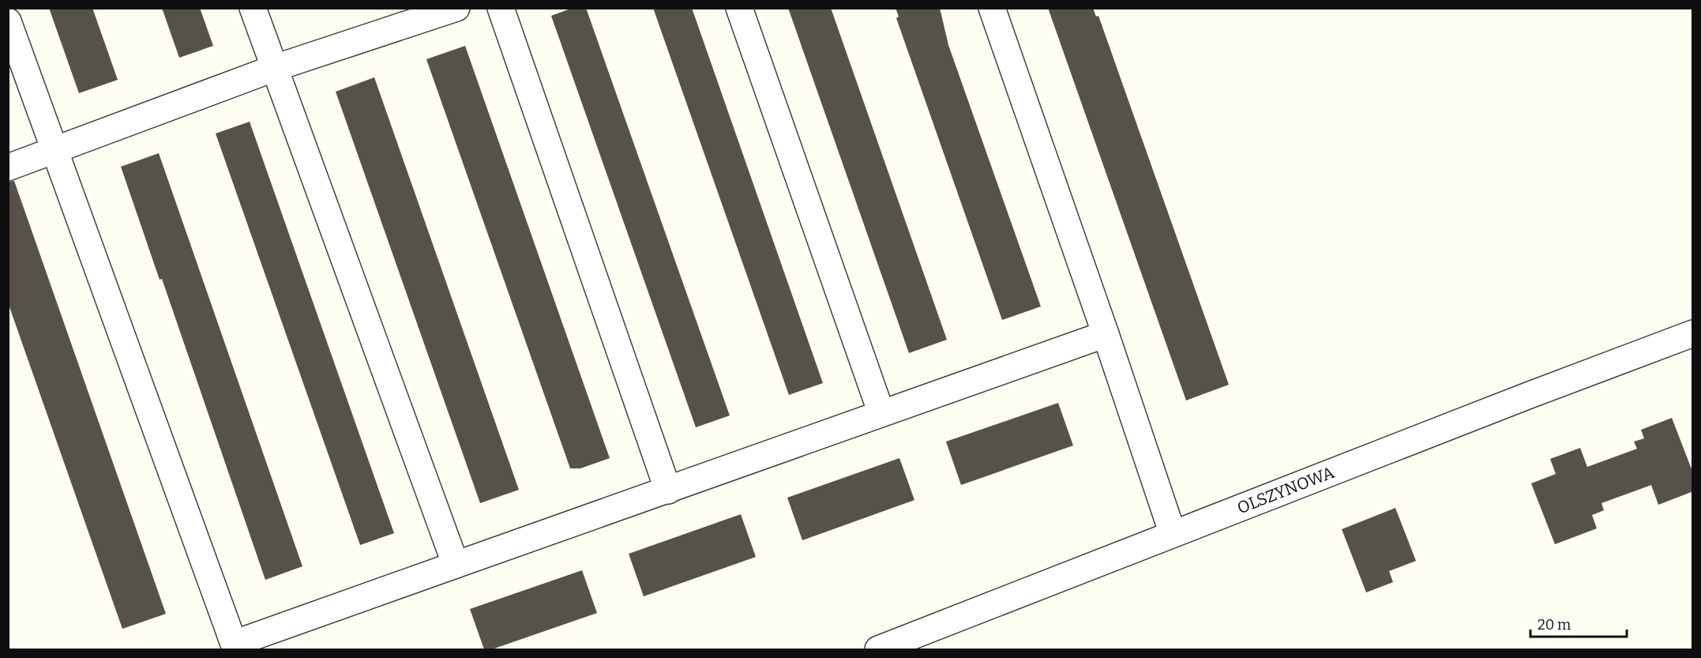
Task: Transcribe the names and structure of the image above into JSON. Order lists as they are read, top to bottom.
{
  "streets": {
    "street": ["OLSZYNOWA"]
  },
  "scale_bar": "20 m"
}
